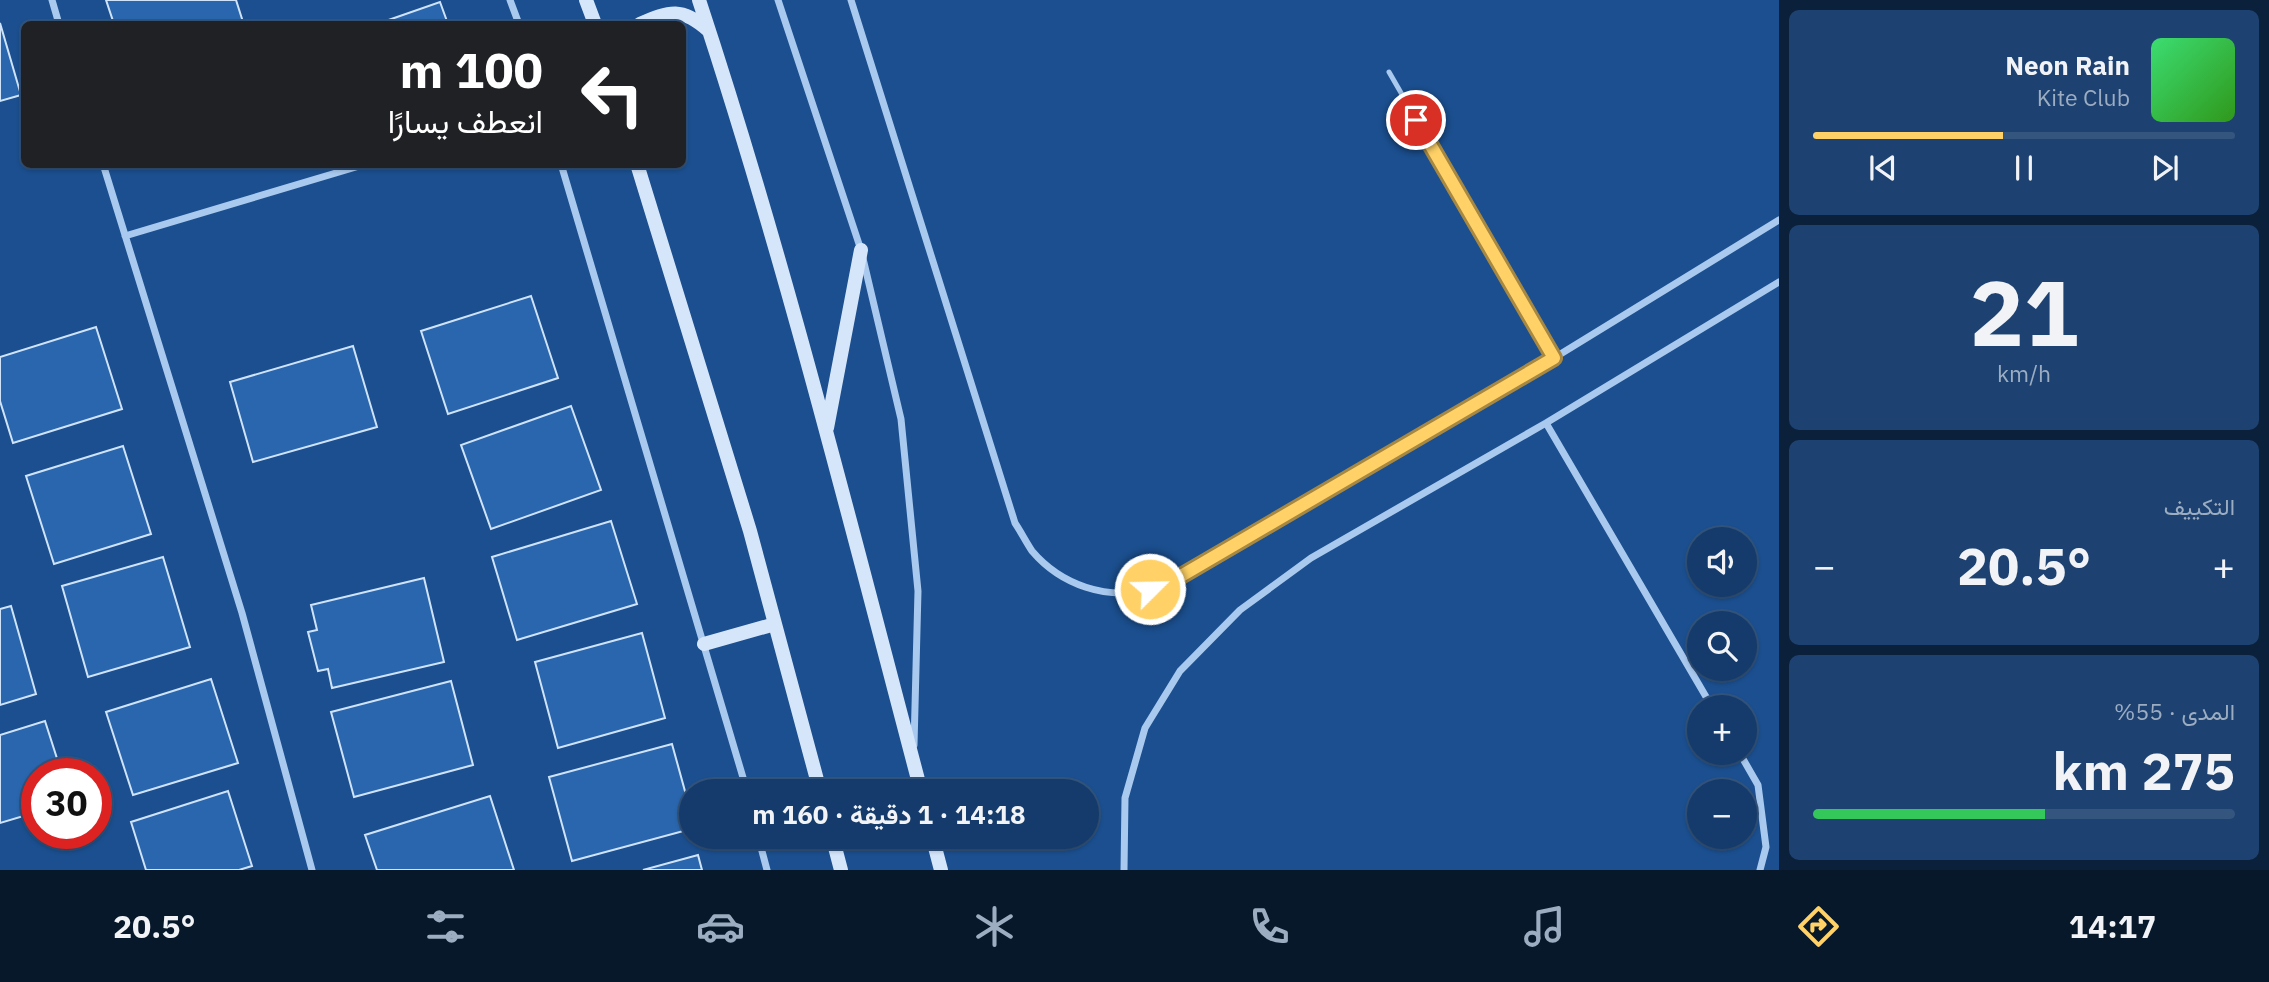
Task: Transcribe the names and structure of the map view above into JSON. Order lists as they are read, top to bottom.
{
  "page": {
    "turn": ["100 m", "انعطف يسارًا"],
    "song": ["Neon Rain", "Kite Club"],
    "tile": [
      ["21", "km/h"],
      "التكييف",
      ["المدى · 55%", "275 km"]
    ],
    "map_buttons": ["+", "−"],
    "heat": ["−", "20.5°", "+"],
    "limit": "30",
    "trip": "14:18 · 1 دقيقة · 160 m",
    "tabs": ["14:17", "20.5°"]
  }
}
